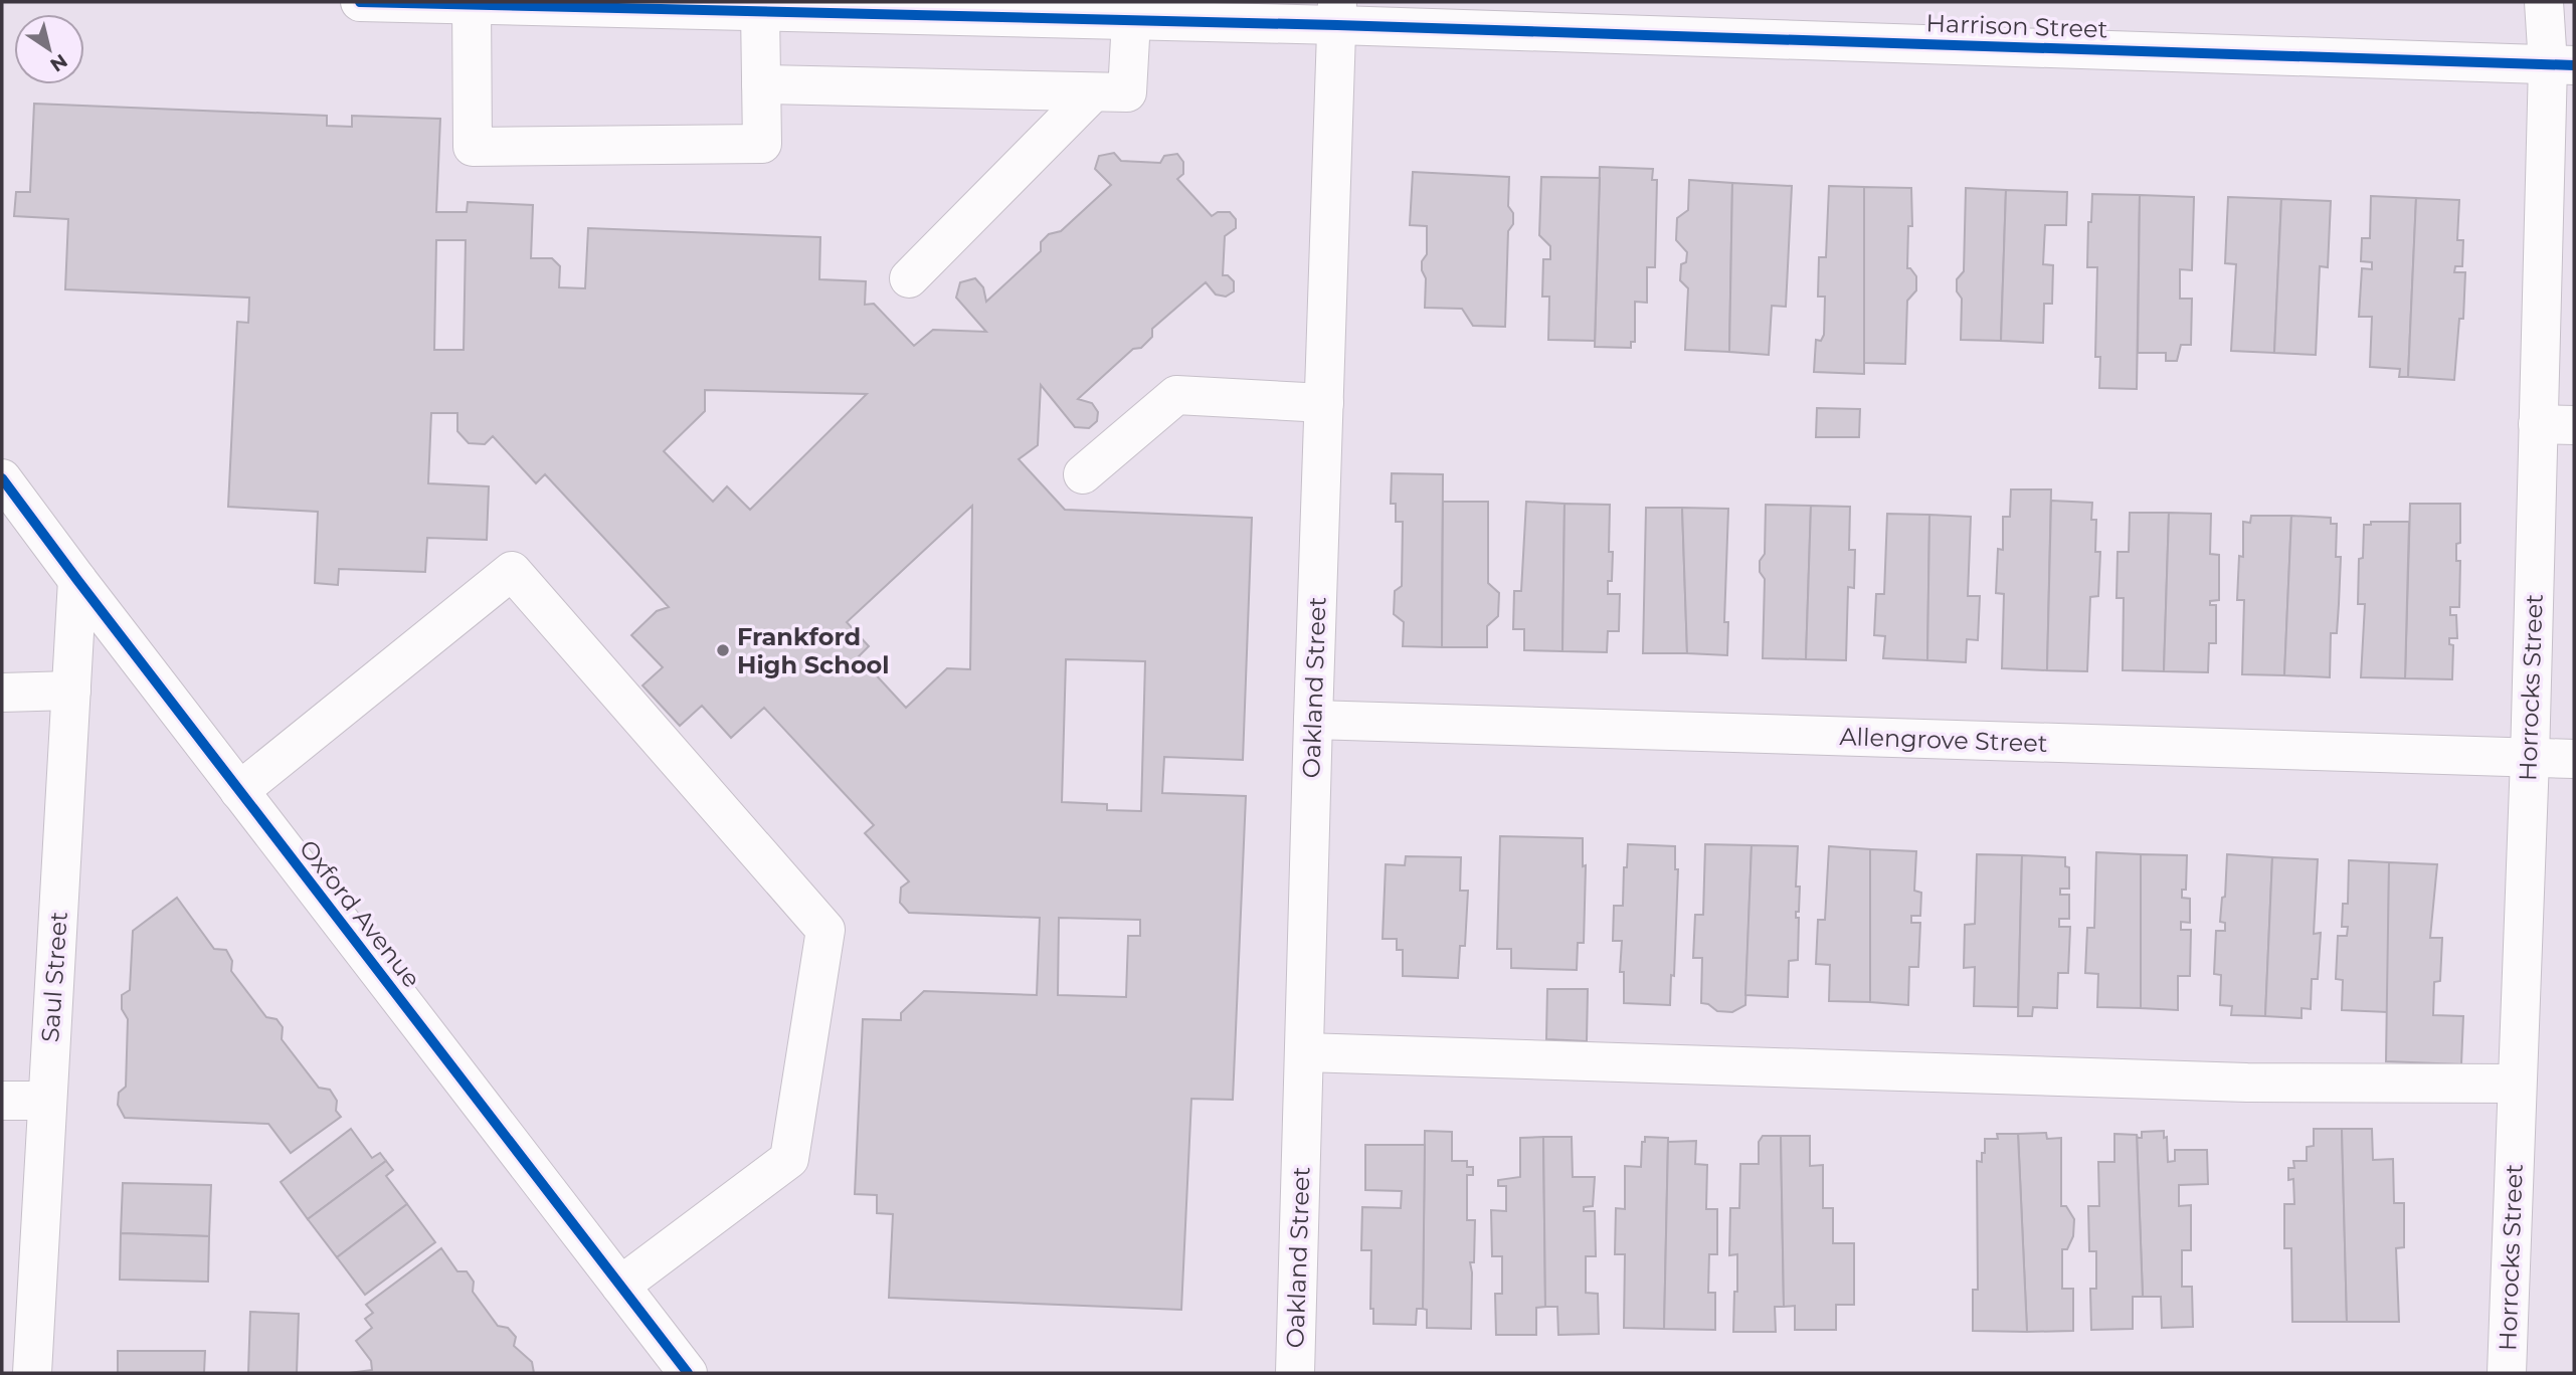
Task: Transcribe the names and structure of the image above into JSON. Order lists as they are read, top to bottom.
{
  "streets": {
    "street": [
      "Harrison Street",
      "Oakland Street",
      "Horrocks Street",
      "Allengrove Street",
      "Oxford Avenue",
      "Saul Street"
    ]
  },
  "crossings": [
    ["Harrison Street", "Oakland Street"],
    ["Harrison Street", "Horrocks Street"],
    ["Oakland Street", "Allengrove Street"],
    ["Horrocks Street", "Allengrove Street"],
    ["Oxford Avenue", "Saul Street"]
  ],
  "places": ["Frankford High School"],
  "north": "bottom right"
}
